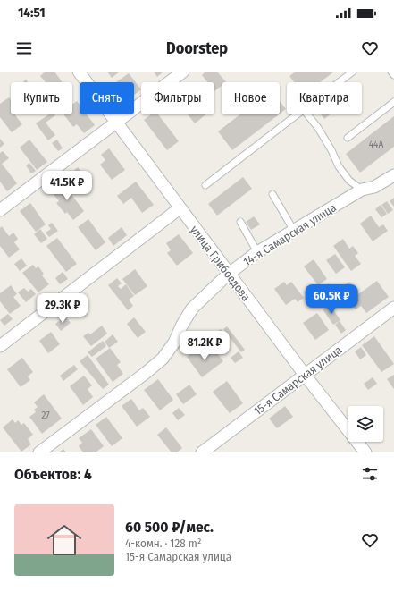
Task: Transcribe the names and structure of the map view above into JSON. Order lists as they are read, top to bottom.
{
  "streets": {
    "street": ["14-я Самарская улица", "улица Грибоедова", "15-я Самарская улица"]
  },
  "crossings": [
    ["14-я Самарская улица", "улица Грибоедова"],
    ["улица Грибоедова", "15-я Самарская улица"]
  ],
  "house_numbers": ["44А", "27"],
  "page": {
    "status": "14:51",
    "header": "Doorstep",
    "chip": [
      "Купить",
      "Снять",
      "Фильтры",
      "Новое",
      "Квартира"
    ],
    "price": [
      "41.5K ₽",
      "60.5K ₽",
      "29.3K ₽",
      "81.2K ₽"
    ],
    "heading": "Объектов: 4",
    "list": [
      {
        "name": "60 500 ₽/мес.",
        "note": "4-комн. · 128 m² · 15-я Самарская улица"
      }
    ]
  }
}
